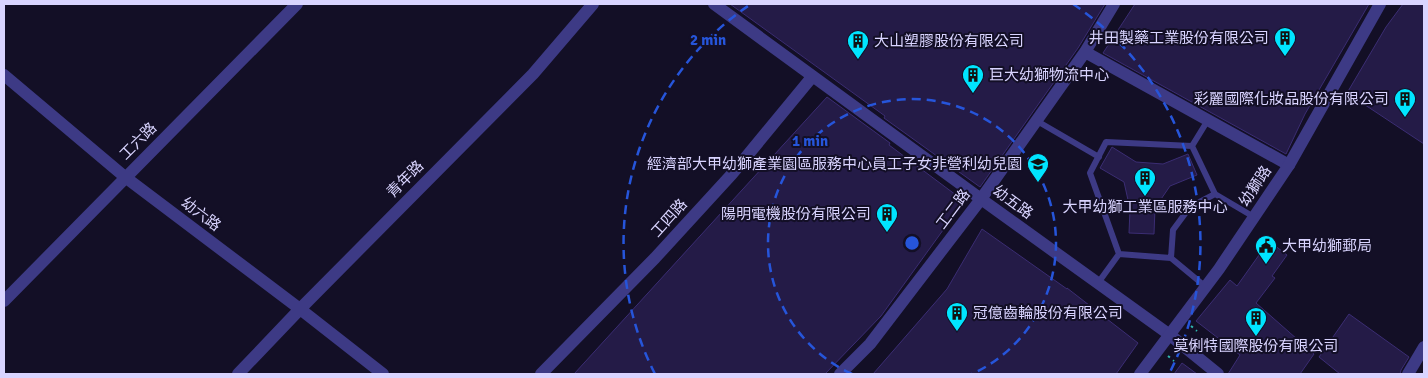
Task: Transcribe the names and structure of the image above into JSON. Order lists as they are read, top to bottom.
{
  "streets": {
    "street": [
      "工六路",
      "青年路",
      "幼獅路",
      "幼五路",
      "工二路",
      "幼六路",
      "工四路"
    ]
  },
  "crossings": [
    ["工六路", "幼六路"],
    ["青年路", "幼六路"],
    ["幼獅路", "幼五路"],
    ["幼五路", "工二路"],
    ["幼五路", "工四路"]
  ],
  "places": {
    "building": [
      "井田製藥工業股份有限公司",
      "大山塑膠股份有限公司",
      "巨大幼獅物流中心",
      "彩麗國際化妝品股份有限公司",
      "大甲幼獅工業區服務中心",
      "陽明電機股份有限公司",
      "冠億齒輪股份有限公司",
      "莫俐特國際股份有限公司"
    ],
    "school or university": ["經濟部大甲幼獅產業園區服務中心員工子女非營利幼兒園"],
    "public building": ["大甲幼獅郵局"]
  },
  "rings": ["2 min", "1 min"]
}
